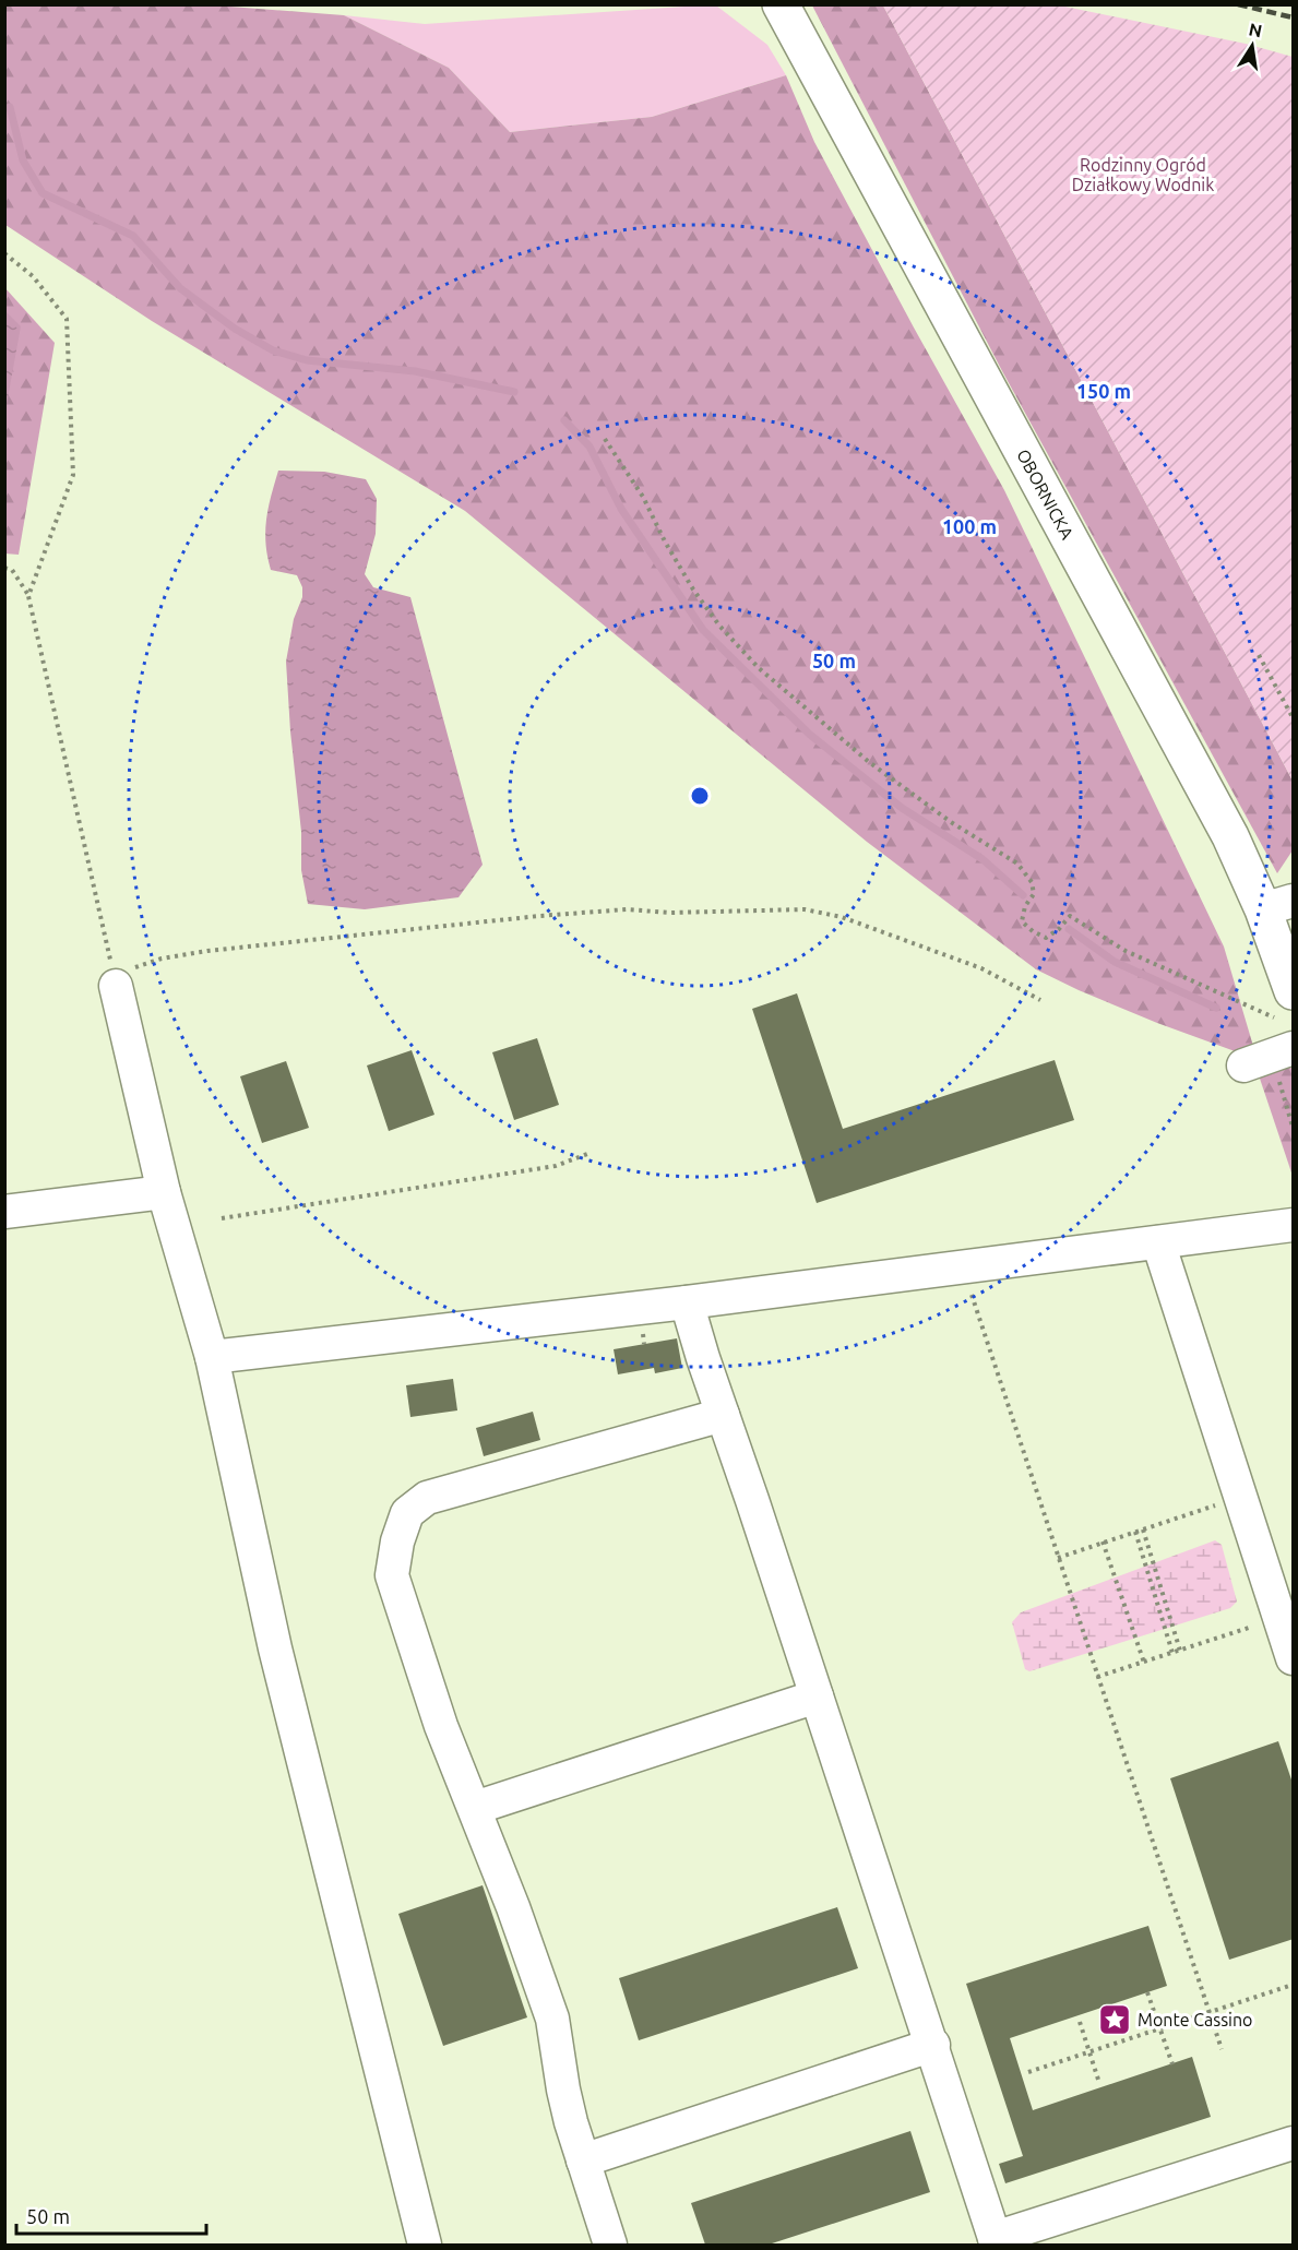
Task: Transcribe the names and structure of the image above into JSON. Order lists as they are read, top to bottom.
{
  "streets": {
    "main road": ["OBORNICKA"]
  },
  "parks": ["Rodzinny Ogród Działkowy Wodnik"],
  "places": {
    "place": ["Monte Cassino"]
  },
  "scale_bar": "50 m",
  "north": "top",
  "rings": ["150 m", "100 m", "50 m"]
}
